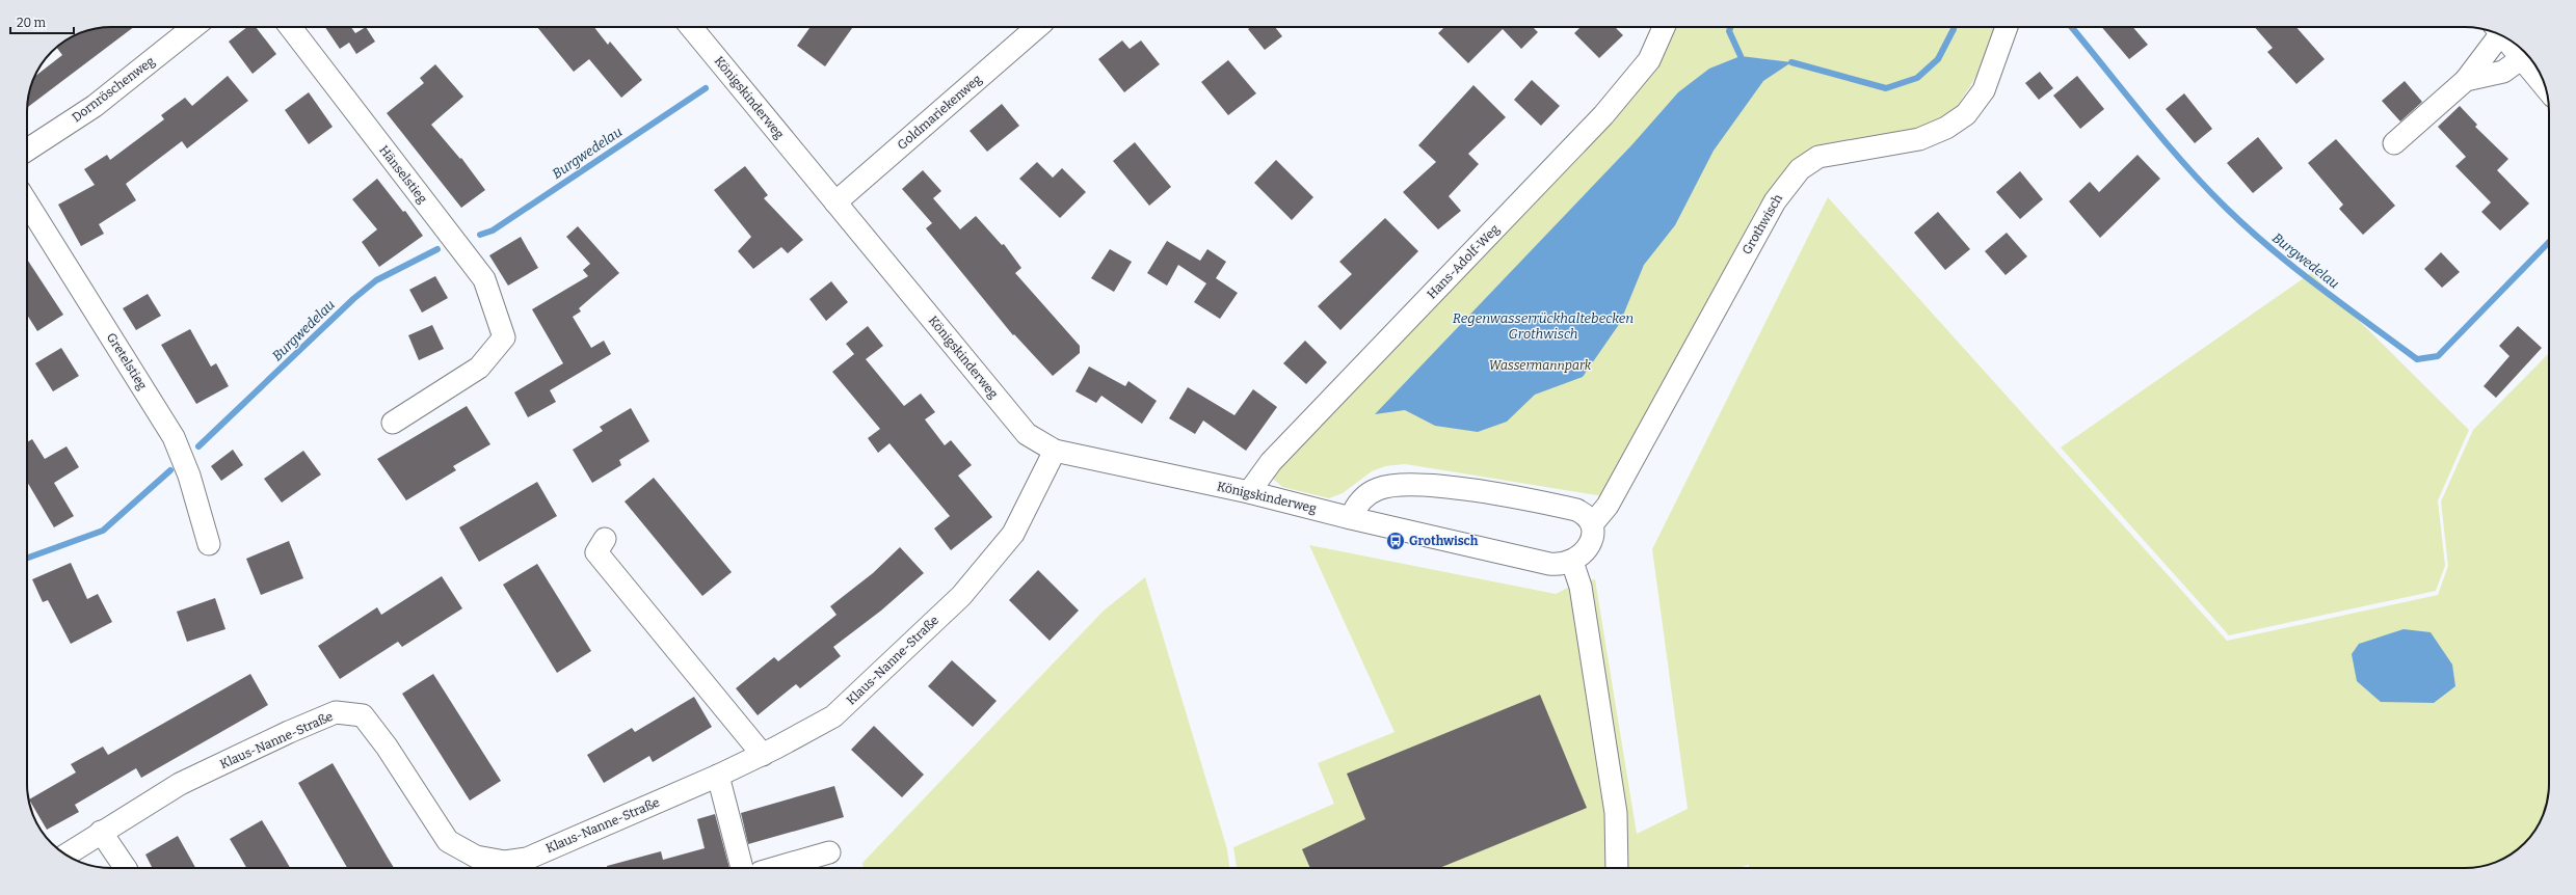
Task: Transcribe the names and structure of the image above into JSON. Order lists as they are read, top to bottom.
{
  "streets": {
    "street": [
      "Dornröschenweg",
      "Königskinderweg",
      "Goldmariekenweg",
      "Hänselstieg",
      "Grothwisch",
      "Hans-Adolf-Weg",
      "Gretelstieg",
      "Klaus-Nanne-Straße"
    ]
  },
  "crossings": [
    ["Königskinderweg", "Goldmariekenweg"],
    ["Königskinderweg", "Hans-Adolf-Weg"],
    ["Königskinderweg", "Klaus-Nanne-Straße"]
  ],
  "water": ["Burgwedelau", "Regenwasserrückhaltebecken Grothwisch"],
  "parks": ["Wassermannpark"],
  "places": {
    "bus stop": ["Grothwisch"]
  },
  "scale_bar": "20 m"
}
